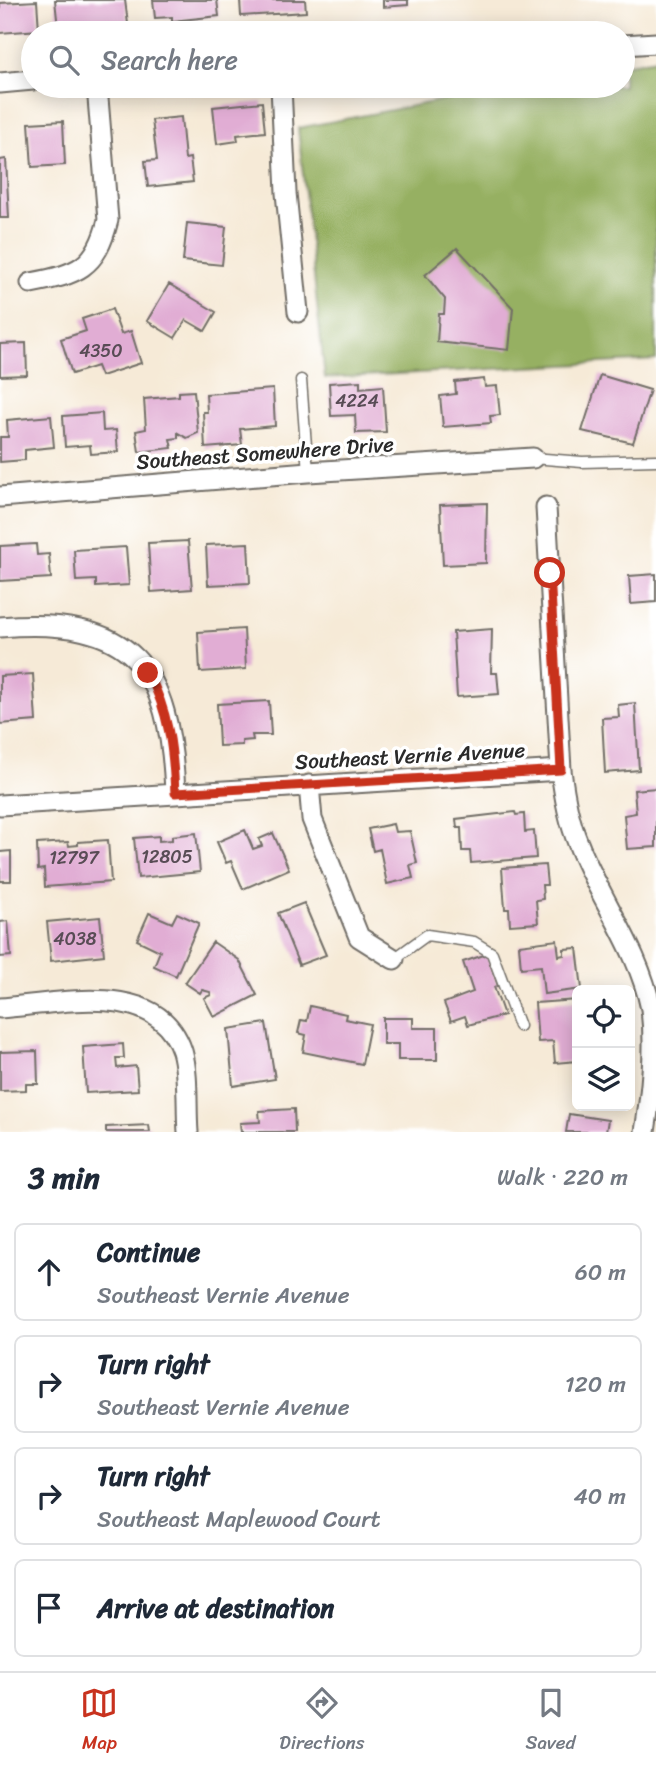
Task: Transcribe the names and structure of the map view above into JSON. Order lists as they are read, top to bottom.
{
  "streets": {
    "street": ["Southeast Somewhere Drive", "Southeast Vernie Avenue"]
  },
  "house_numbers": [
    "4350",
    "4224",
    "12805",
    "12797",
    "4038"
  ],
  "page": {
    "search": "Search here",
    "heading": ["3 min", "Walk · 220 m"],
    "list": [
      ["Continue", "Southeast Vernie Avenue", "60 m"],
      ["Turn right", "Southeast Vernie Avenue", "120 m"],
      ["Turn right", "Southeast Maplewood Court", "40 m"],
      "Arrive at destination"
    ],
    "nav": ["Map", "Directions", "Saved"]
  }
}
